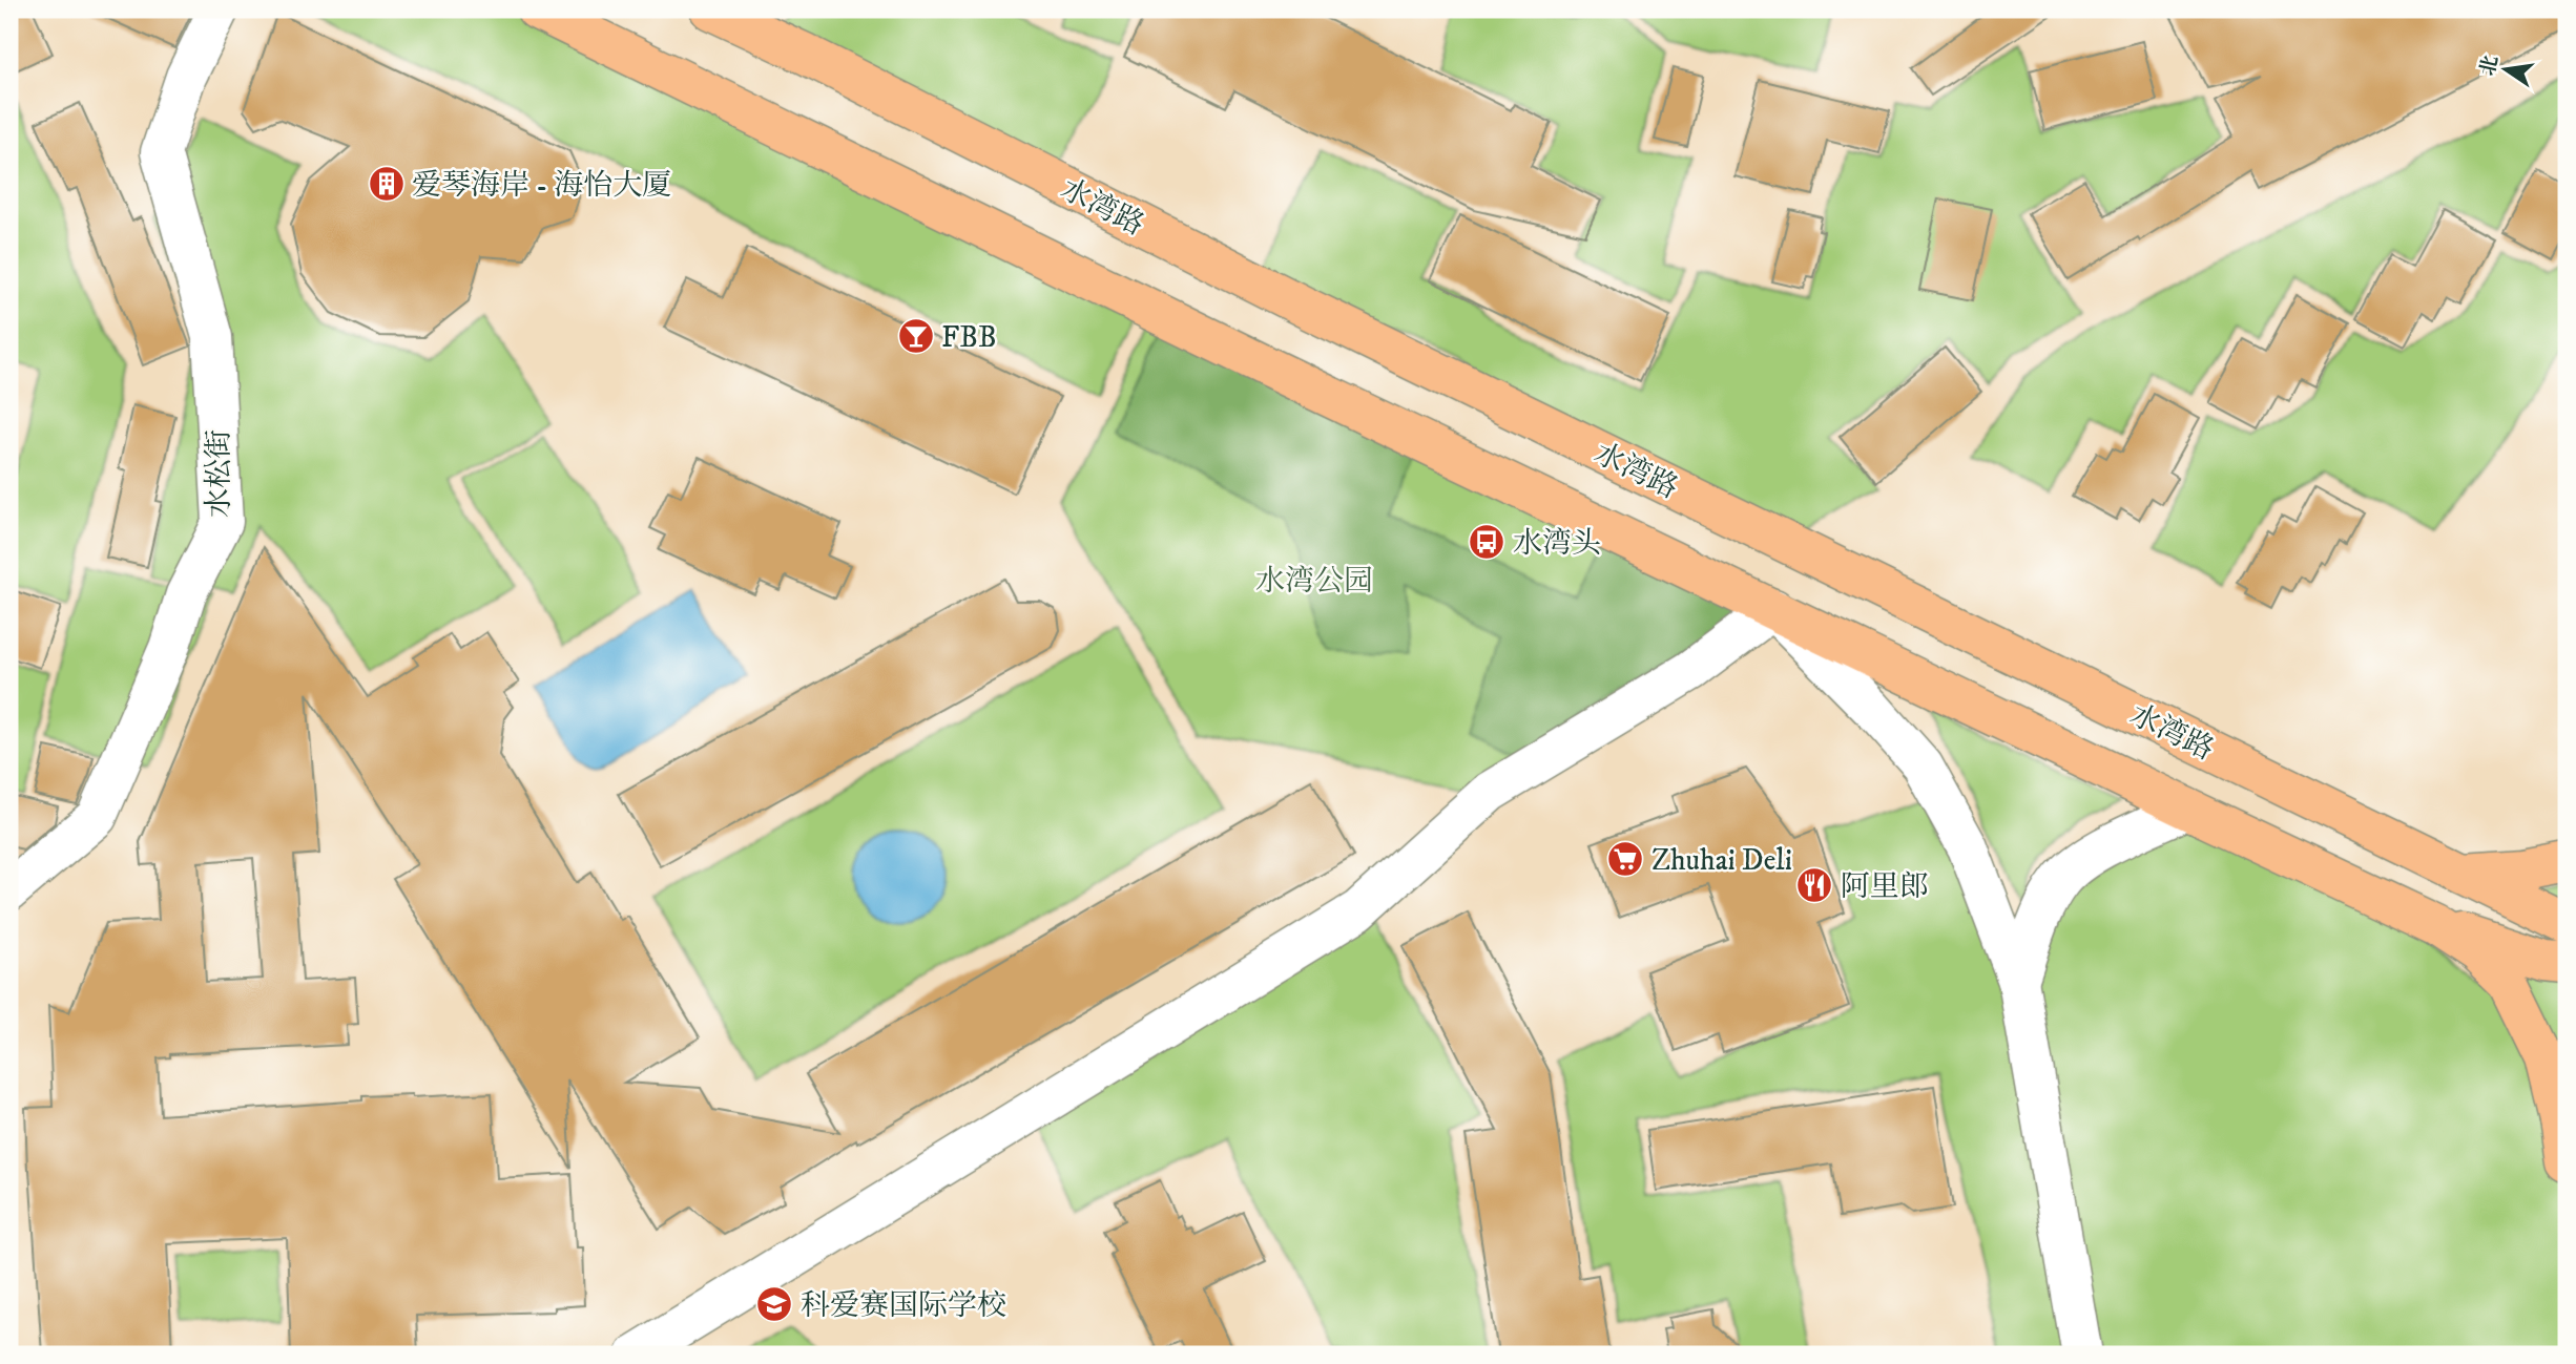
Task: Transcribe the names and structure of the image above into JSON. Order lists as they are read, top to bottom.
{
  "streets": {
    "main road": ["水湾路"],
    "street": ["水松街"]
  },
  "parks": ["水湾公园"],
  "places": {
    "building": ["爱琴海岸 - 海怡大厦"],
    "bar": ["FBB"],
    "bus stop": ["水湾头"],
    "supermarket": ["Zhuhai Deli"],
    "restaurant": ["阿里郎"],
    "school or university": ["科爱赛国际学校"]
  },
  "north": "left"
}
